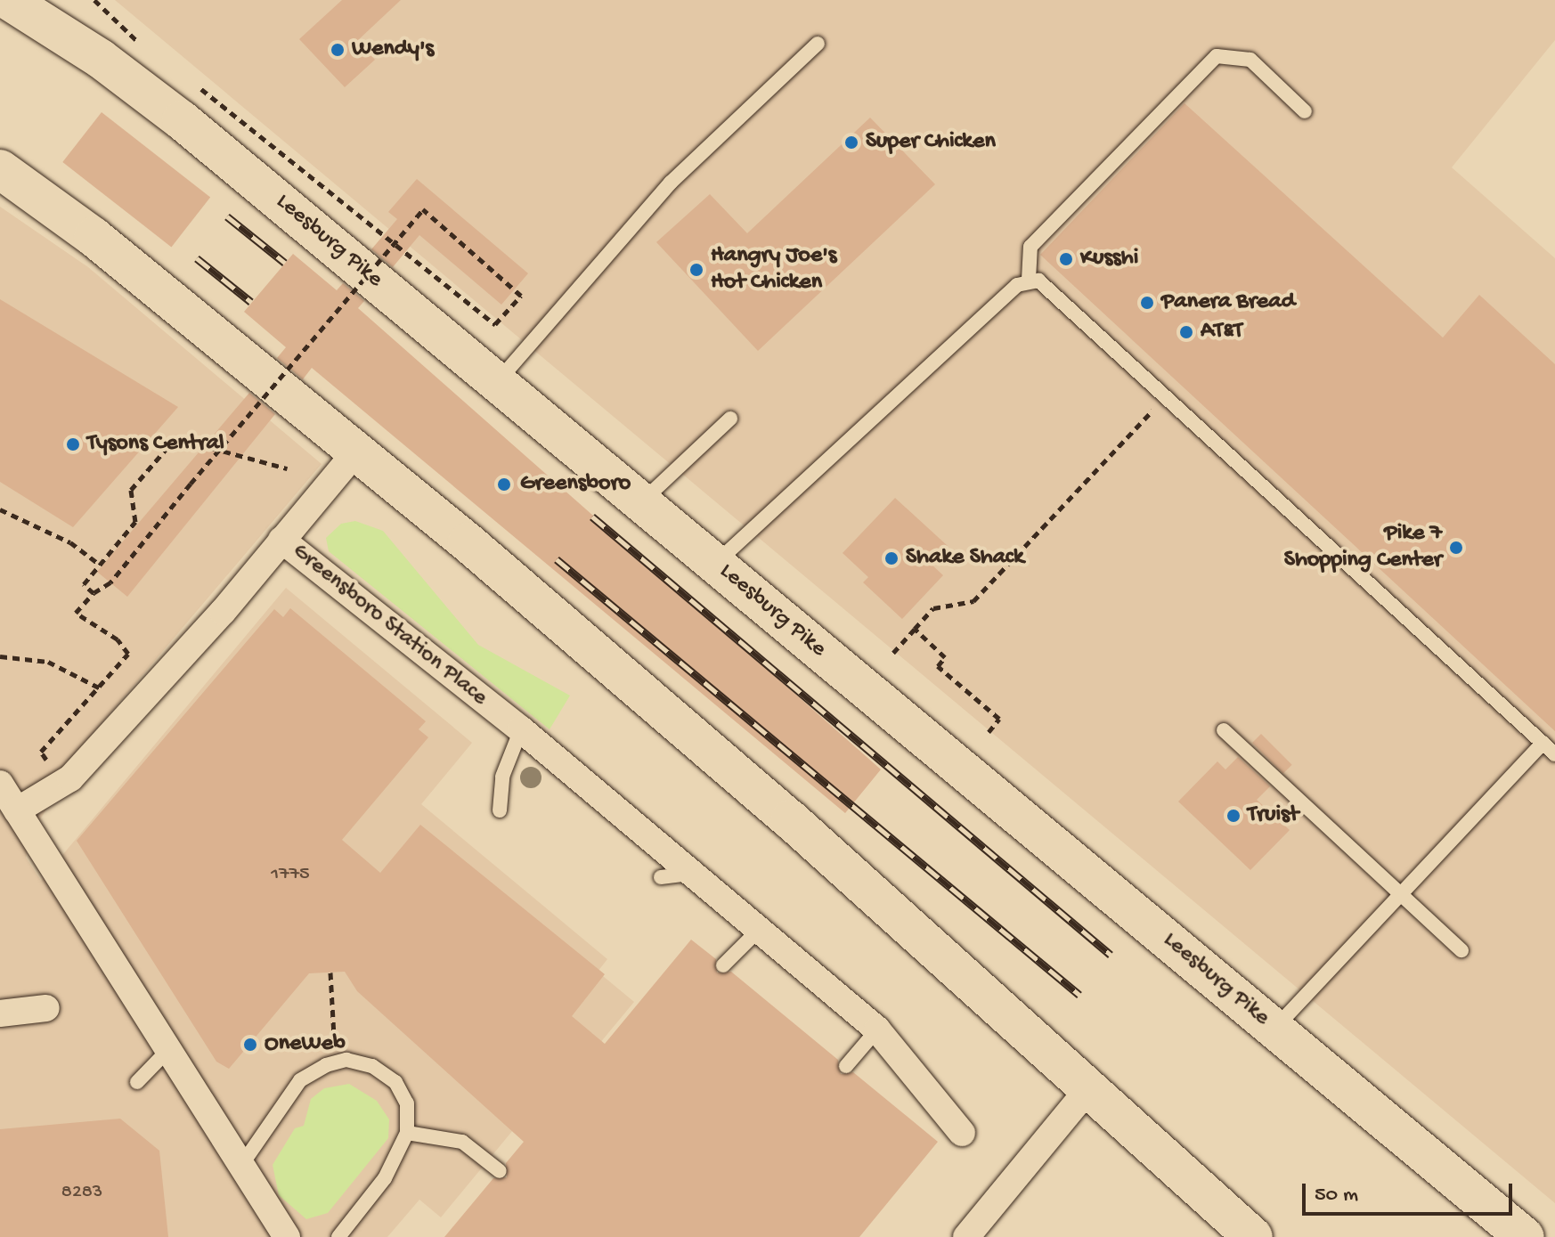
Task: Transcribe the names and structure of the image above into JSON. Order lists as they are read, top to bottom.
{
  "streets": {
    "highway": ["Leesburg Pike"],
    "street": ["Greensboro Station Place"]
  },
  "places": [
    "Wendy's",
    "Super Chicken",
    "Kusshi",
    "Hangry Joe's Hot Chicken",
    "Panera Bread",
    "AT&T",
    "Tysons Central",
    "Greensboro",
    "Pike 7 Shopping Center",
    "Shake Shack",
    "Truist",
    "OneWeb"
  ],
  "house_numbers": ["1775", "8283"],
  "scale_bar": "50 m"
}
